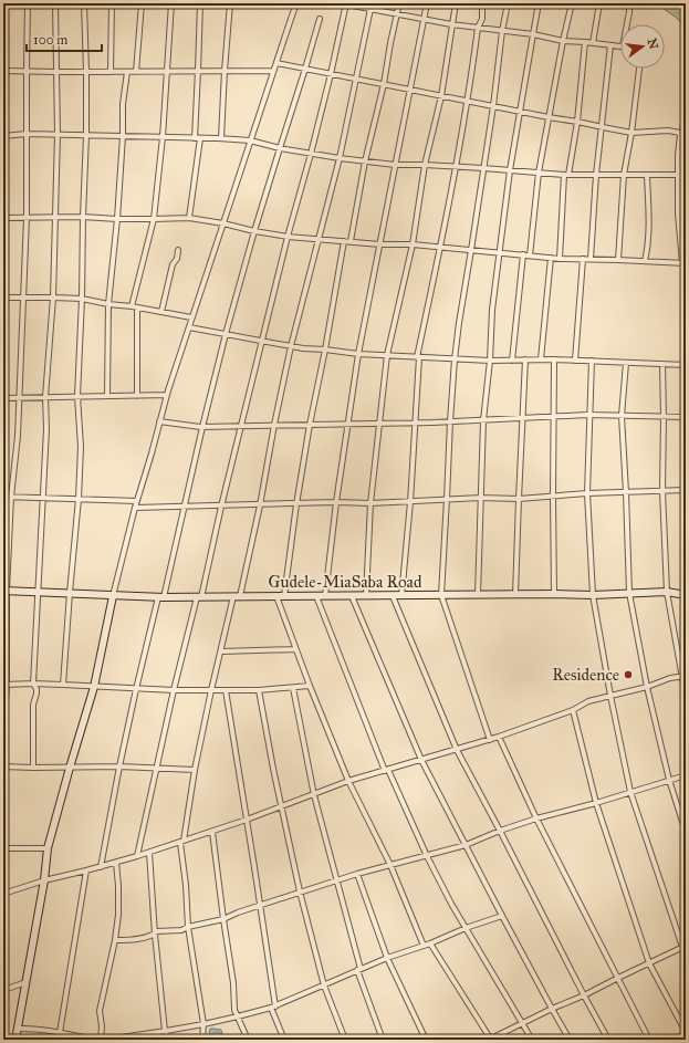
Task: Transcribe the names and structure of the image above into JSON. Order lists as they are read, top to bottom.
{
  "streets": {
    "street": ["Gudele-MiaSaba Road"]
  },
  "places": ["Residence"],
  "scale_bar": "100 m",
  "north": "right"
}
